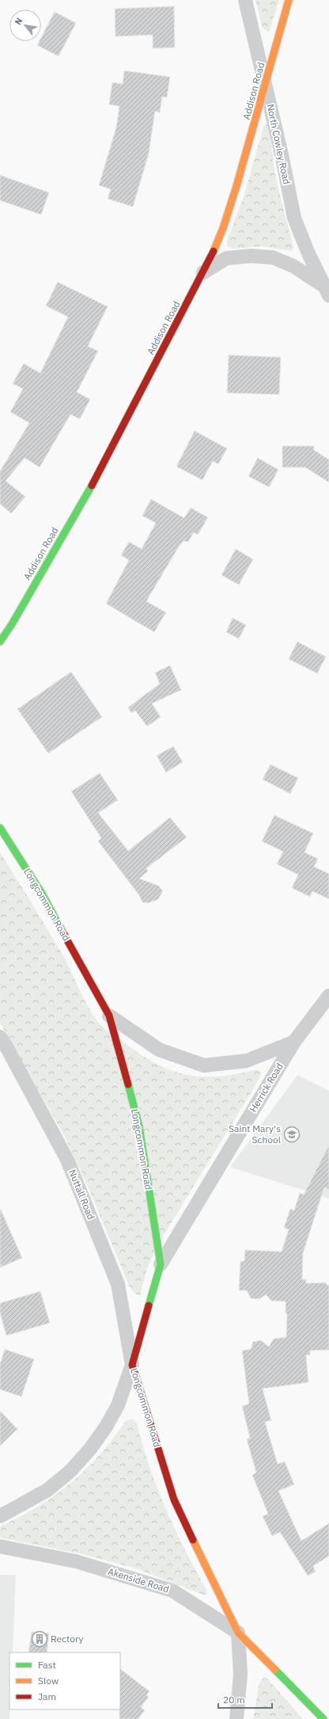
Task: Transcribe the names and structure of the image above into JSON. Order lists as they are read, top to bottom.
{
  "streets": {
    "street": [
      "Addison Road",
      "North Cowley Road",
      "Longcommon Road",
      "Herrick Road",
      "Nuttall Road",
      "Akenside Road"
    ]
  },
  "crossings": [
    ["Addison Road", "North Cowley Road"],
    ["Longcommon Road", "Herrick Road"],
    ["Longcommon Road", "Nuttall Road"],
    ["Longcommon Road", "Akenside Road"]
  ],
  "places": {
    "school or university": ["Saint Mary's School"],
    "building": ["Rectory"]
  },
  "legend": ["Fast", "Slow", "Jam"],
  "scale_bar": "20 m",
  "north": "top left"
}
